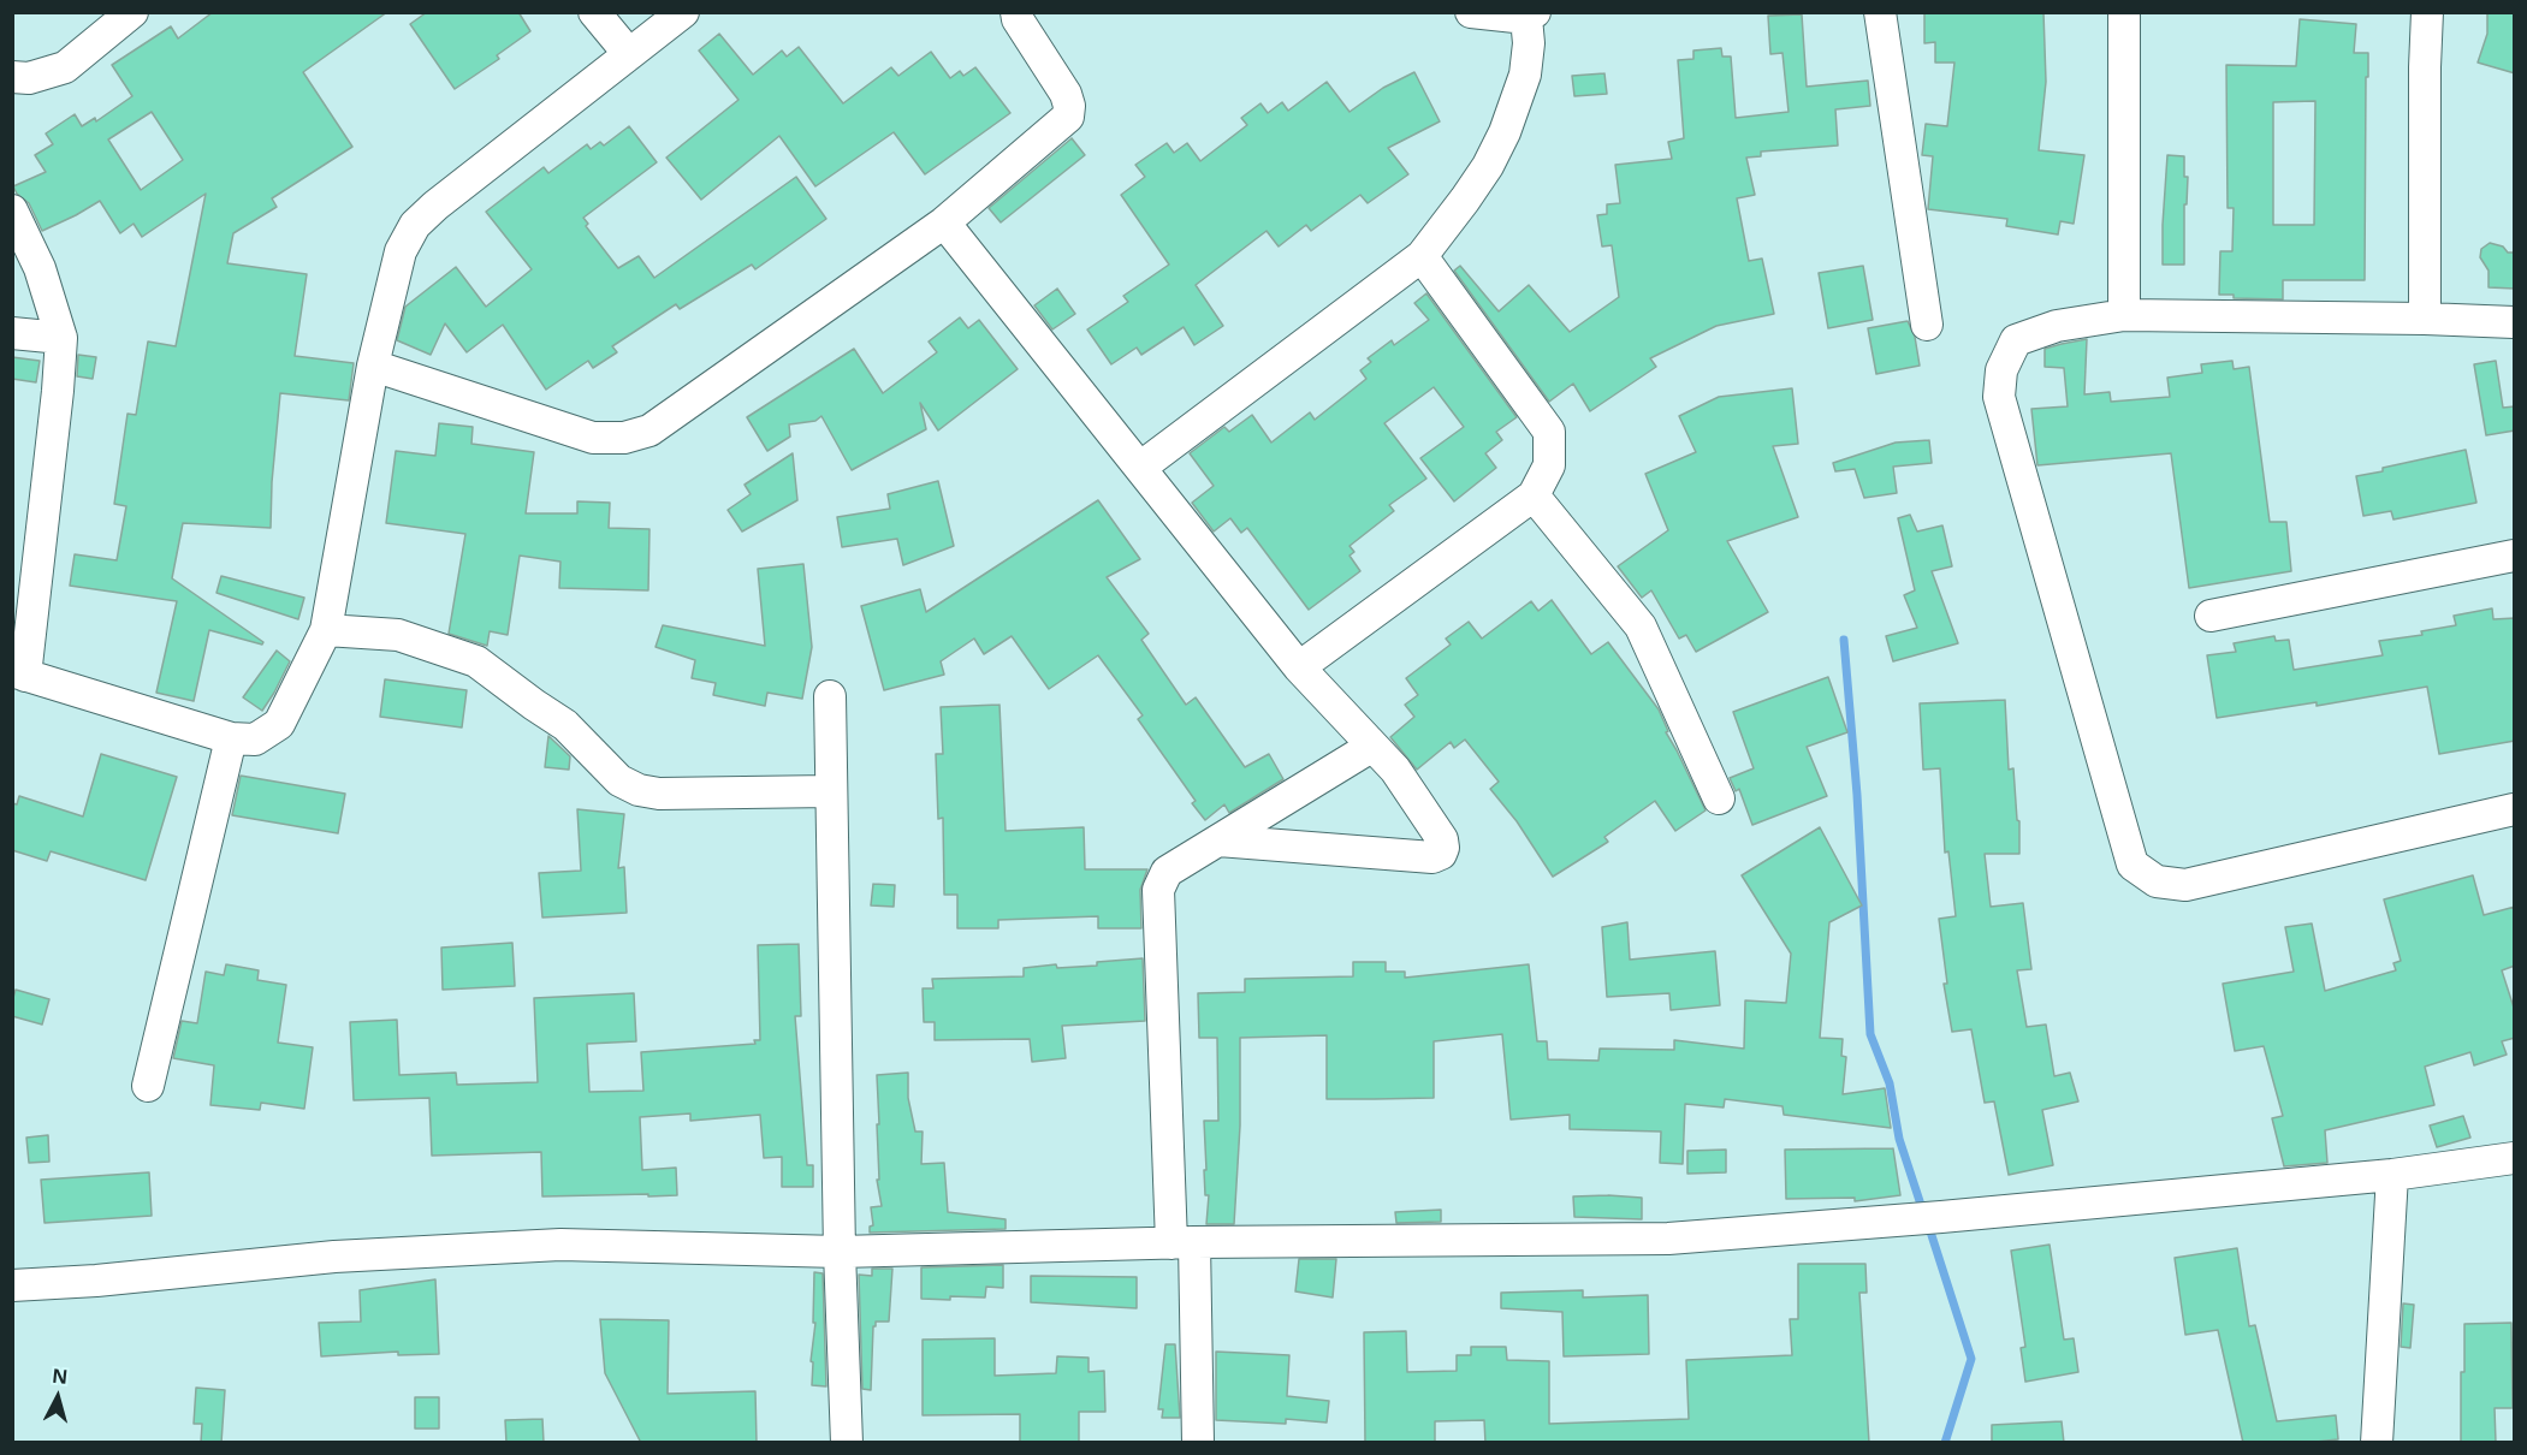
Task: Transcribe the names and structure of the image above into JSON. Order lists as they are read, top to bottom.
{
  "north": "top"
}
